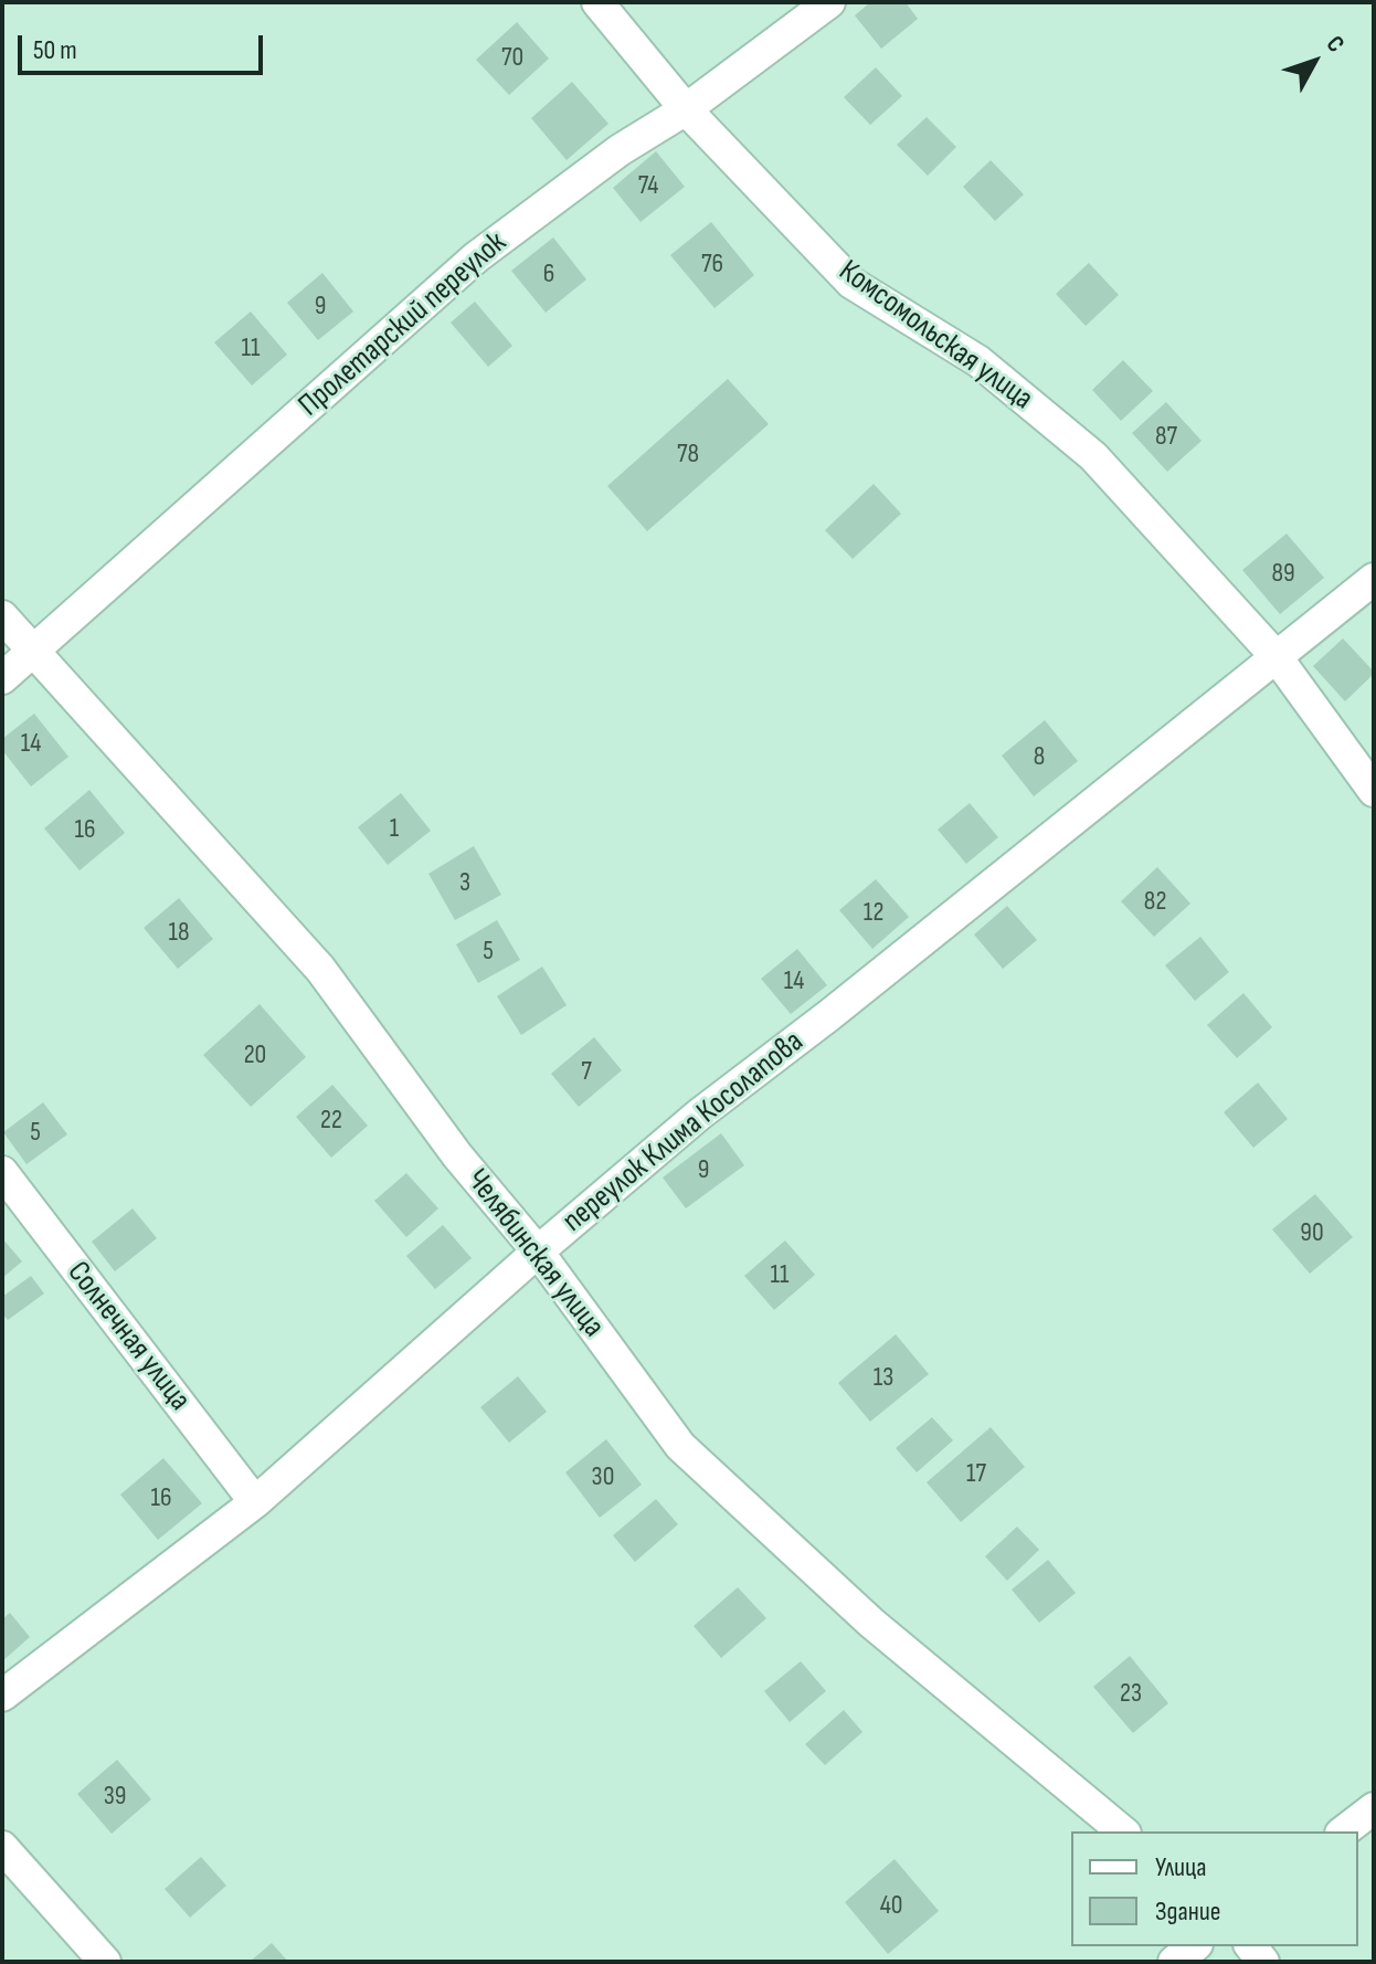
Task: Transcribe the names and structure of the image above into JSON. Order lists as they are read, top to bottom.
{
  "streets": {
    "street": [
      "Пролетарский переулок",
      "Комсомольская улица",
      "переулок Клима Косолапова",
      "Челябинская улица",
      "Солнечная улица"
    ]
  },
  "crossings": [
    ["Пролетарский переулок", "Комсомольская улица"],
    ["Пролетарский переулок", "Челябинская улица"],
    ["Комсомольская улица", "переулок Клима Косолапова"],
    ["переулок Клима Косолапова", "Челябинская улица"],
    ["переулок Клима Косолапова", "Солнечная улица"]
  ],
  "house_numbers": [
    "70",
    "74",
    "76",
    "6",
    "9",
    "11",
    "87",
    "78",
    "89",
    "14",
    "8",
    "1",
    "16",
    "3",
    "82",
    "12",
    "18",
    "5",
    "14",
    "20",
    "7",
    "22",
    "5",
    "9",
    "90",
    "11",
    "13",
    "17",
    "30",
    "16",
    "23",
    "39",
    "40"
  ],
  "legend": ["Улица", "Здание"],
  "scale_bar": "50 m",
  "north": "top right"
}
